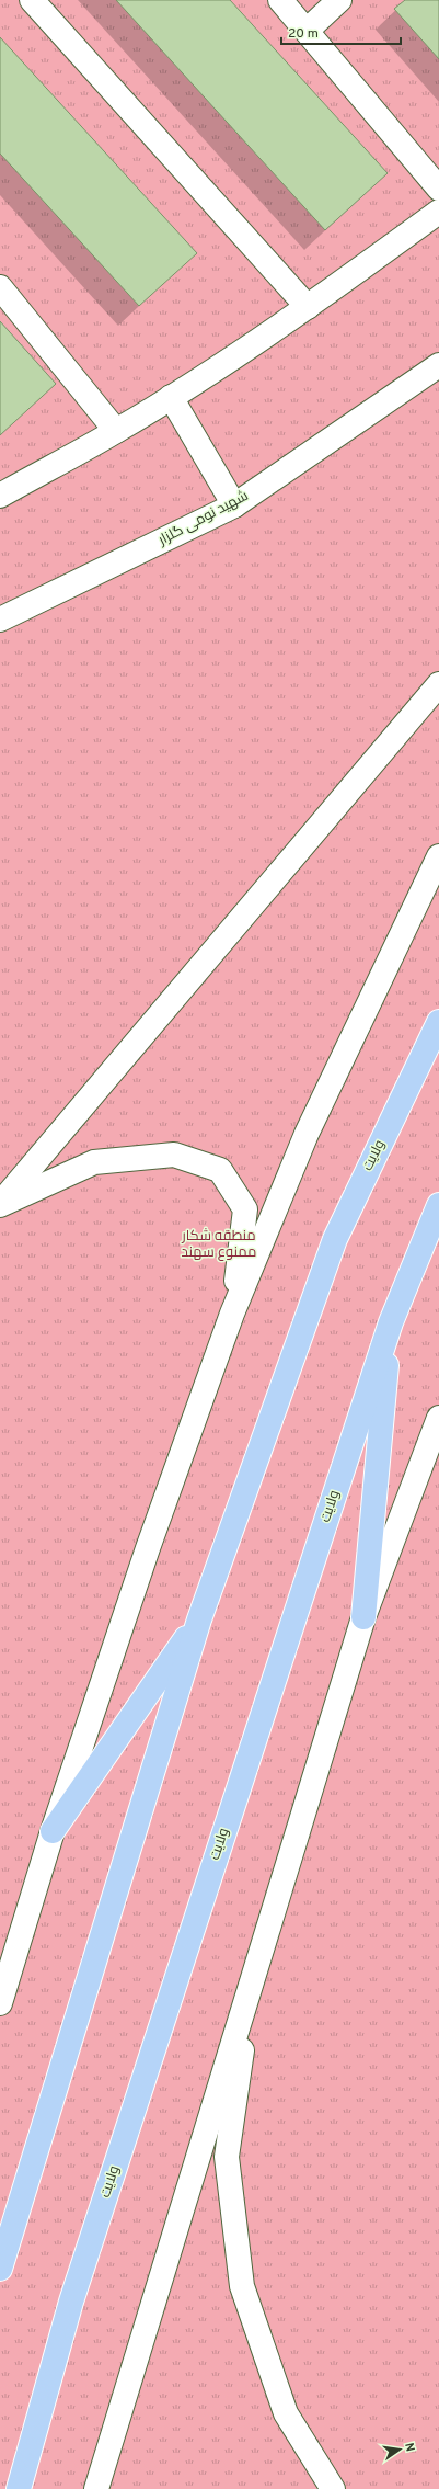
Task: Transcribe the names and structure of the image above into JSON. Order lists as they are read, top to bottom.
{
  "streets": {
    "main road": ["شهید نومی گلزار", "ولایت"]
  },
  "parks": ["منطقه شکار ممنوع سهند"],
  "scale_bar": "20 m",
  "north": "right"
}
